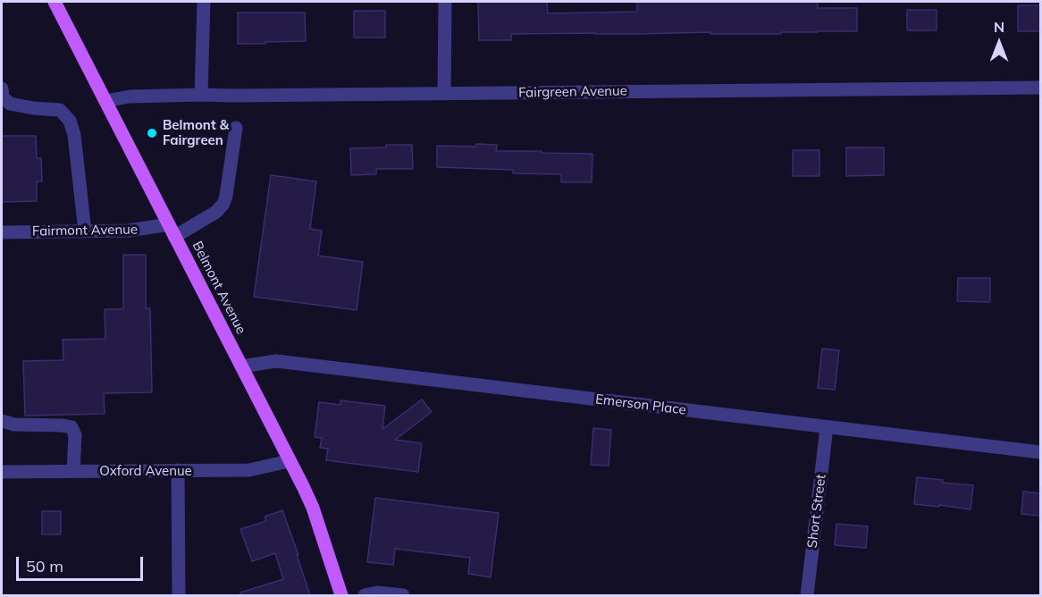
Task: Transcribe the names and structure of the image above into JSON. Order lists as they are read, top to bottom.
{
  "streets": {
    "main road": ["Belmont Avenue"],
    "street": [
      "Fairgreen Avenue",
      "Fairmont Avenue",
      "Emerson Place",
      "Oxford Avenue",
      "Short Street"
    ]
  },
  "crossings": [
    ["Fairgreen Avenue", "Belmont Avenue"],
    ["Fairmont Avenue", "Belmont Avenue"],
    ["Belmont Avenue", "Emerson Place"],
    ["Belmont Avenue", "Oxford Avenue"],
    ["Emerson Place", "Short Street"]
  ],
  "places": ["Belmont & Fairgreen"],
  "scale_bar": "50 m",
  "north": "top"
}
